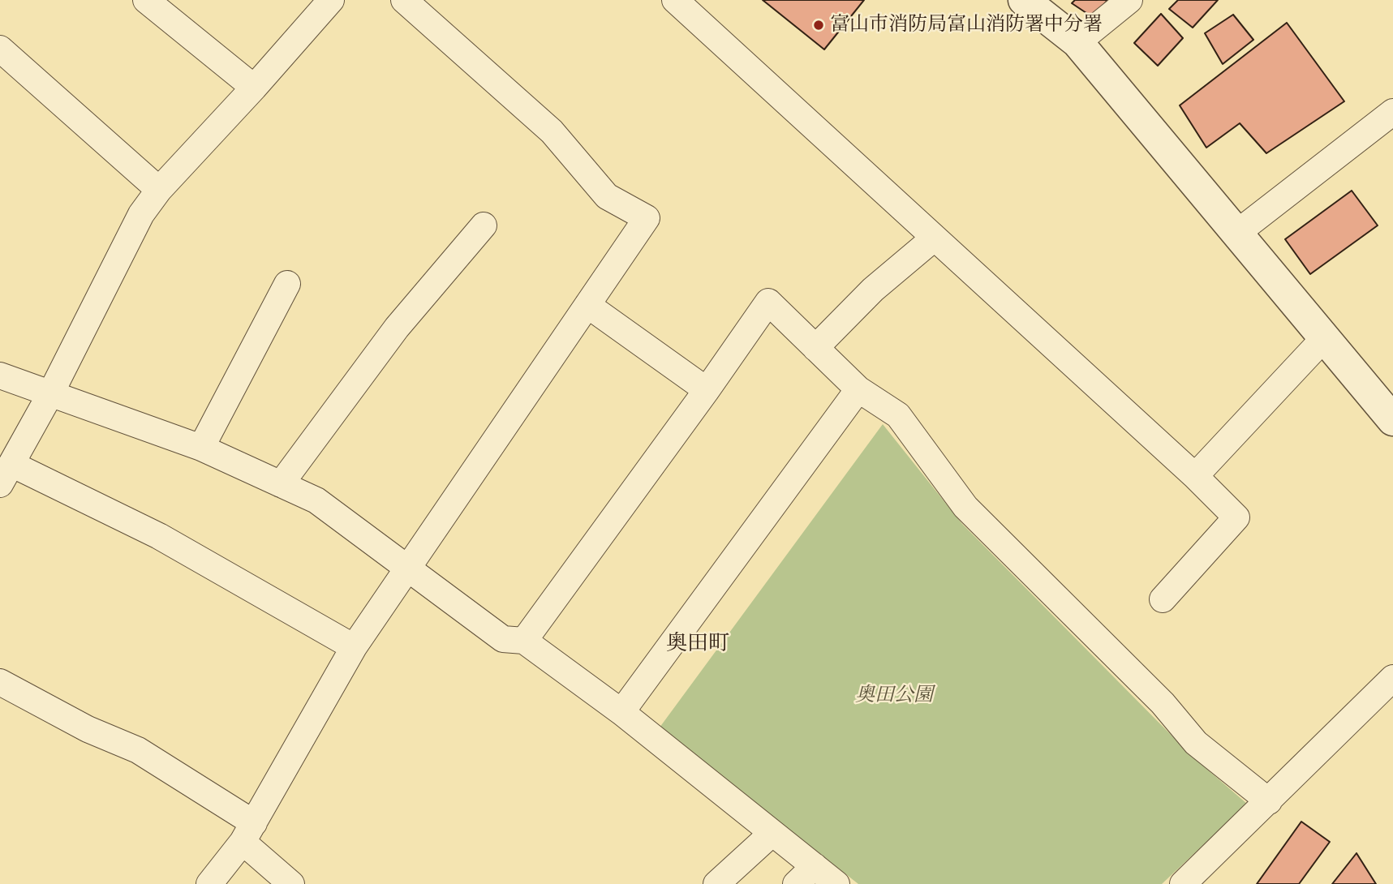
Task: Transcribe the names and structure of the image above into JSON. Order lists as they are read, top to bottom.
{
  "districts": ["奥田町"],
  "parks": ["奥田公園"],
  "places": ["富山市消防局富山消防署中分署"]
}
